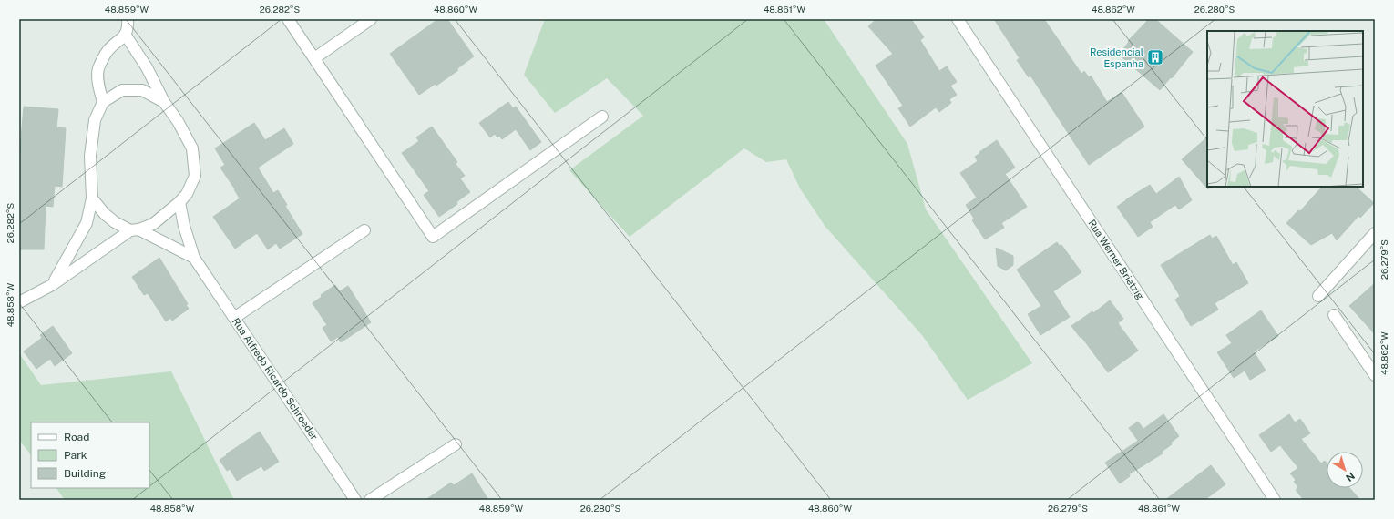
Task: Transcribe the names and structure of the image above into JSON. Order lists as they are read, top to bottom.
{
  "streets": {
    "street": ["Rua Werner Brietzig", "Rua Alfredo Ricardo Schroeder"]
  },
  "places": {
    "building": ["Residencial Espanha"]
  },
  "legend": ["Road", "Park", "Building"],
  "north": "bottom right",
  "coordinates": [
    "48.859°W",
    "26.282°S",
    "48.860°W",
    "48.861°W",
    "48.862°W",
    "26.280°S",
    "26.279°S",
    "48.858°W"
  ]
}
